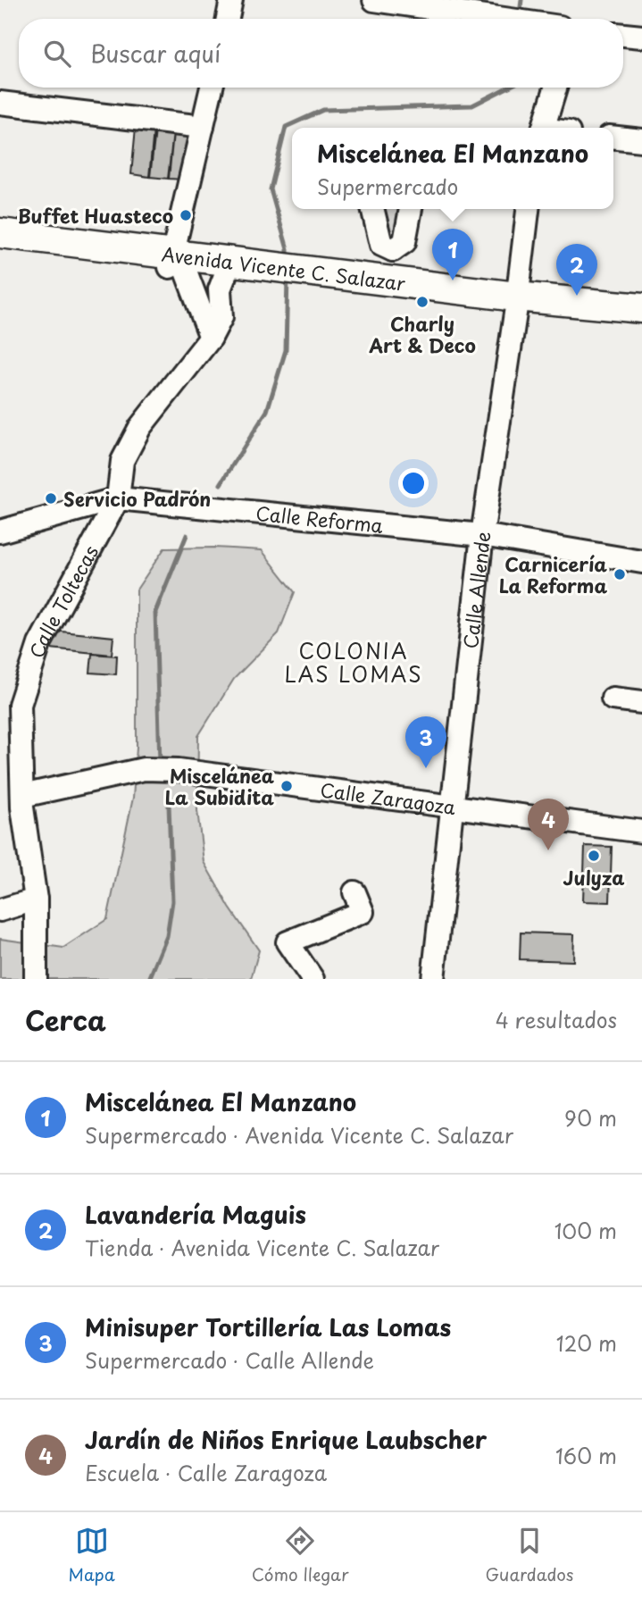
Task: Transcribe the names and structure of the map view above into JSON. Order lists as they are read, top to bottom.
{
  "streets": {
    "main road": ["Avenida Vicente C. Salazar"],
    "street": [
      "Calle Reforma",
      "Calle Allende",
      "Calle Toltecas",
      "Calle Zaragoza"
    ]
  },
  "crossings": [
    ["Avenida Vicente C. Salazar", "Calle Allende"],
    ["Avenida Vicente C. Salazar", "Calle Toltecas"],
    ["Calle Reforma", "Calle Allende"],
    ["Calle Reforma", "Calle Toltecas"],
    ["Calle Allende", "Calle Zaragoza"],
    ["Calle Toltecas", "Calle Zaragoza"]
  ],
  "districts": ["COLONIA LAS LOMAS"],
  "places": [
    "Buffet Huasteco",
    "Charly Art & Deco",
    "Servicio Padrón",
    "Carnicería La Reforma",
    "Miscelánea La Subidita",
    "Julyza"
  ],
  "page": {
    "search": "Buscar aquí",
    "popup": ["Miscelánea El Manzano", "Supermercado"],
    "pins": [
      "1",
      "2",
      "3",
      "4"
    ],
    "heading": ["Cerca", "4 resultados"],
    "list": [
      {
        "mark": "1",
        "name": "Miscelánea El Manzano",
        "note": "Supermercado · Avenida Vicente C. Salazar",
        "value": "90 m"
      },
      {
        "mark": "2",
        "name": "Lavandería Maguis",
        "note": "Tienda · Avenida Vicente C. Salazar",
        "value": "100 m"
      },
      {
        "mark": "3",
        "name": "Minisuper Tortillería Las Lomas",
        "note": "Supermercado · Calle Allende",
        "value": "120 m"
      },
      {
        "mark": "4",
        "name": "Jardín de Niños Enrique Laubscher",
        "note": "Escuela · Calle Zaragoza",
        "value": "160 m"
      }
    ],
    "nav": ["Mapa", "Cómo llegar", "Guardados"]
  }
}
